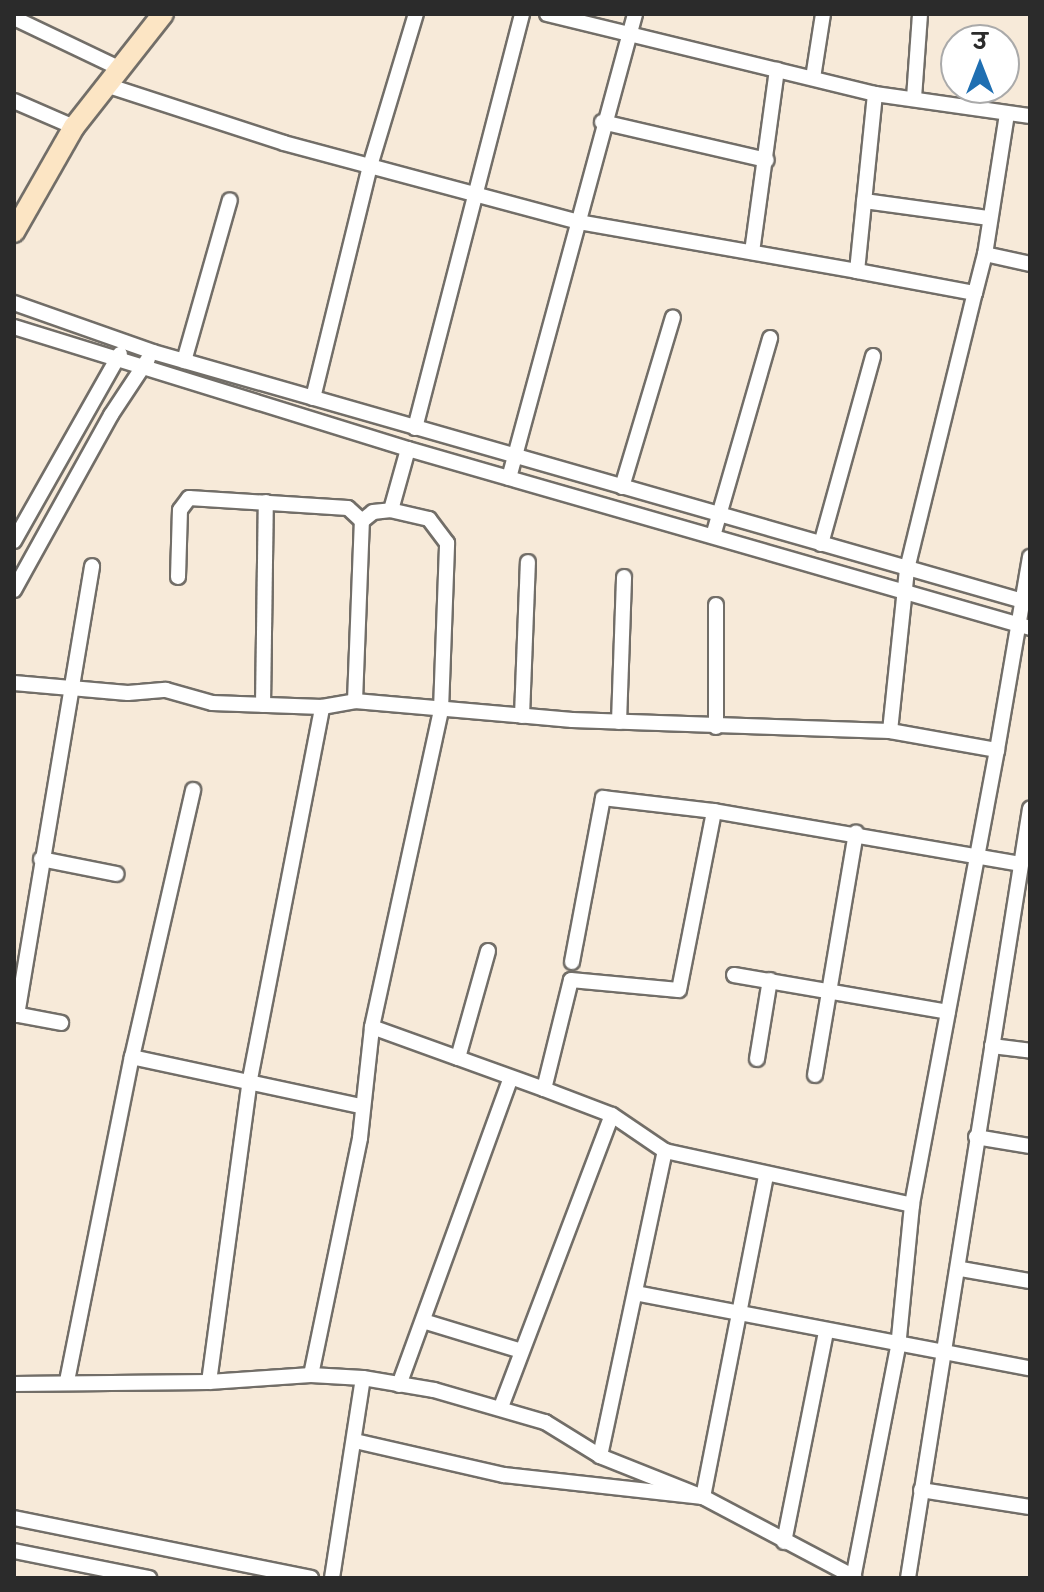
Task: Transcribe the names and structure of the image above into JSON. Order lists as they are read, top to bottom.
{
  "north": "top"
}
